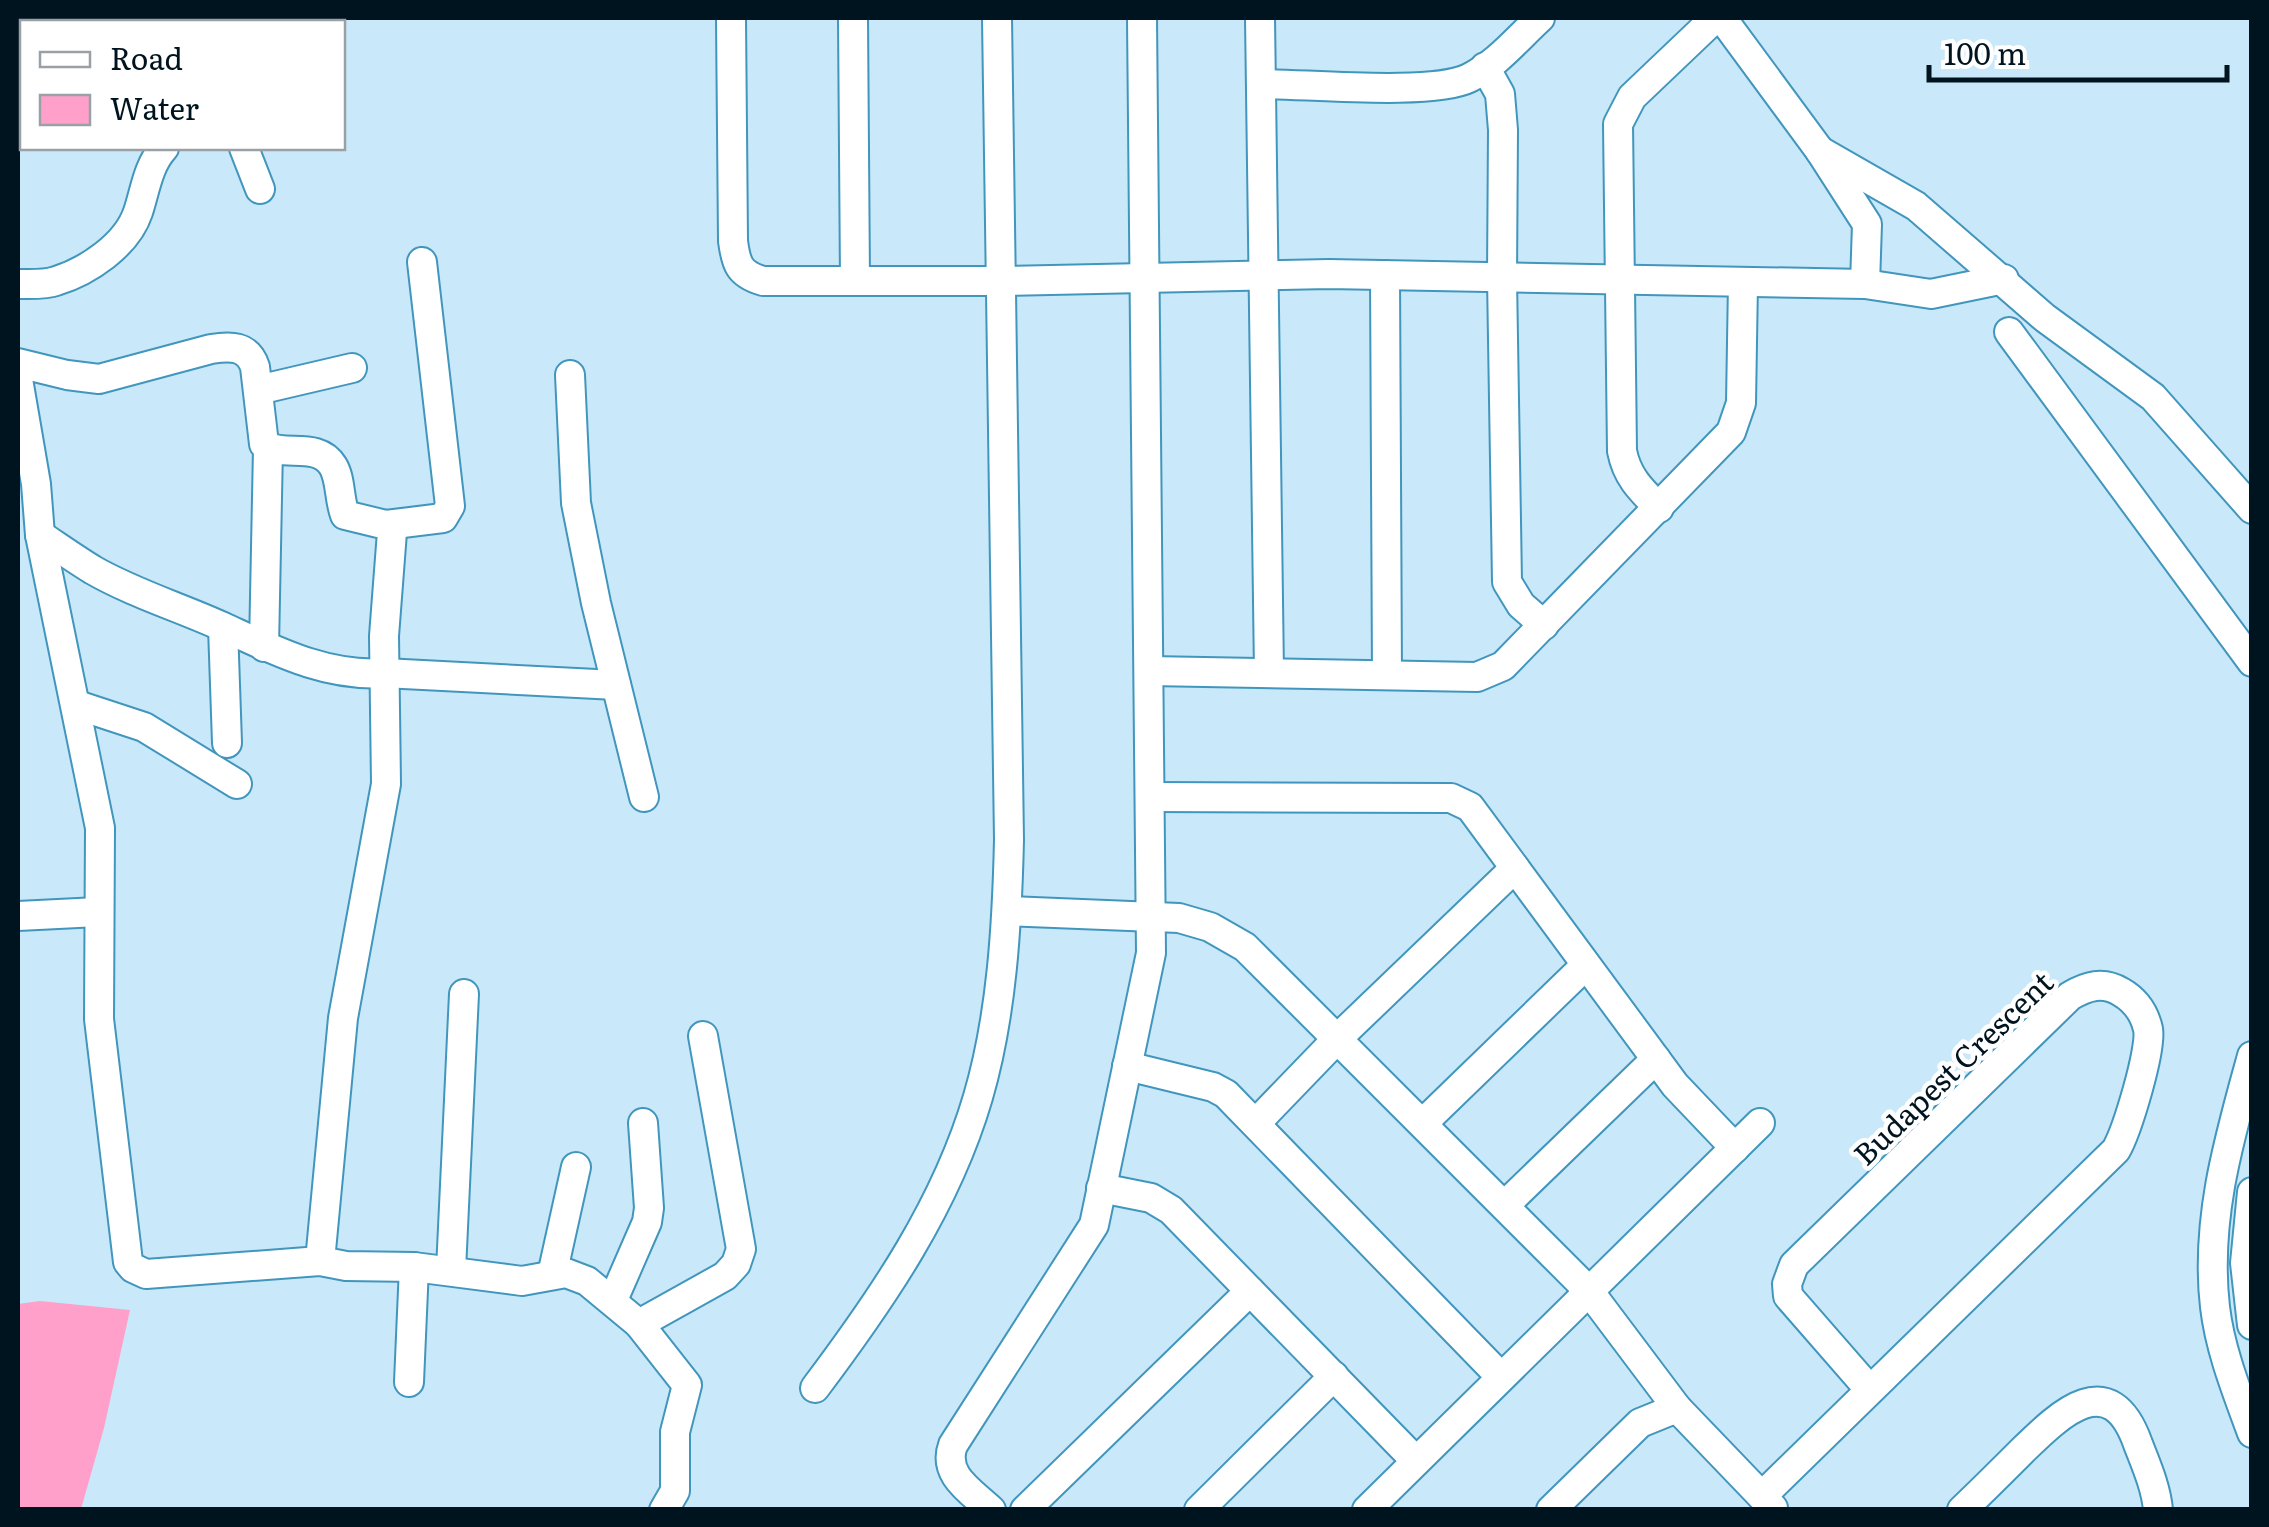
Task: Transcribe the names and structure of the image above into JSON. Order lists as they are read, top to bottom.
{
  "streets": {
    "street": ["Budapest Crescent"]
  },
  "legend": ["Road", "Water"],
  "scale_bar": "100 m"
}
